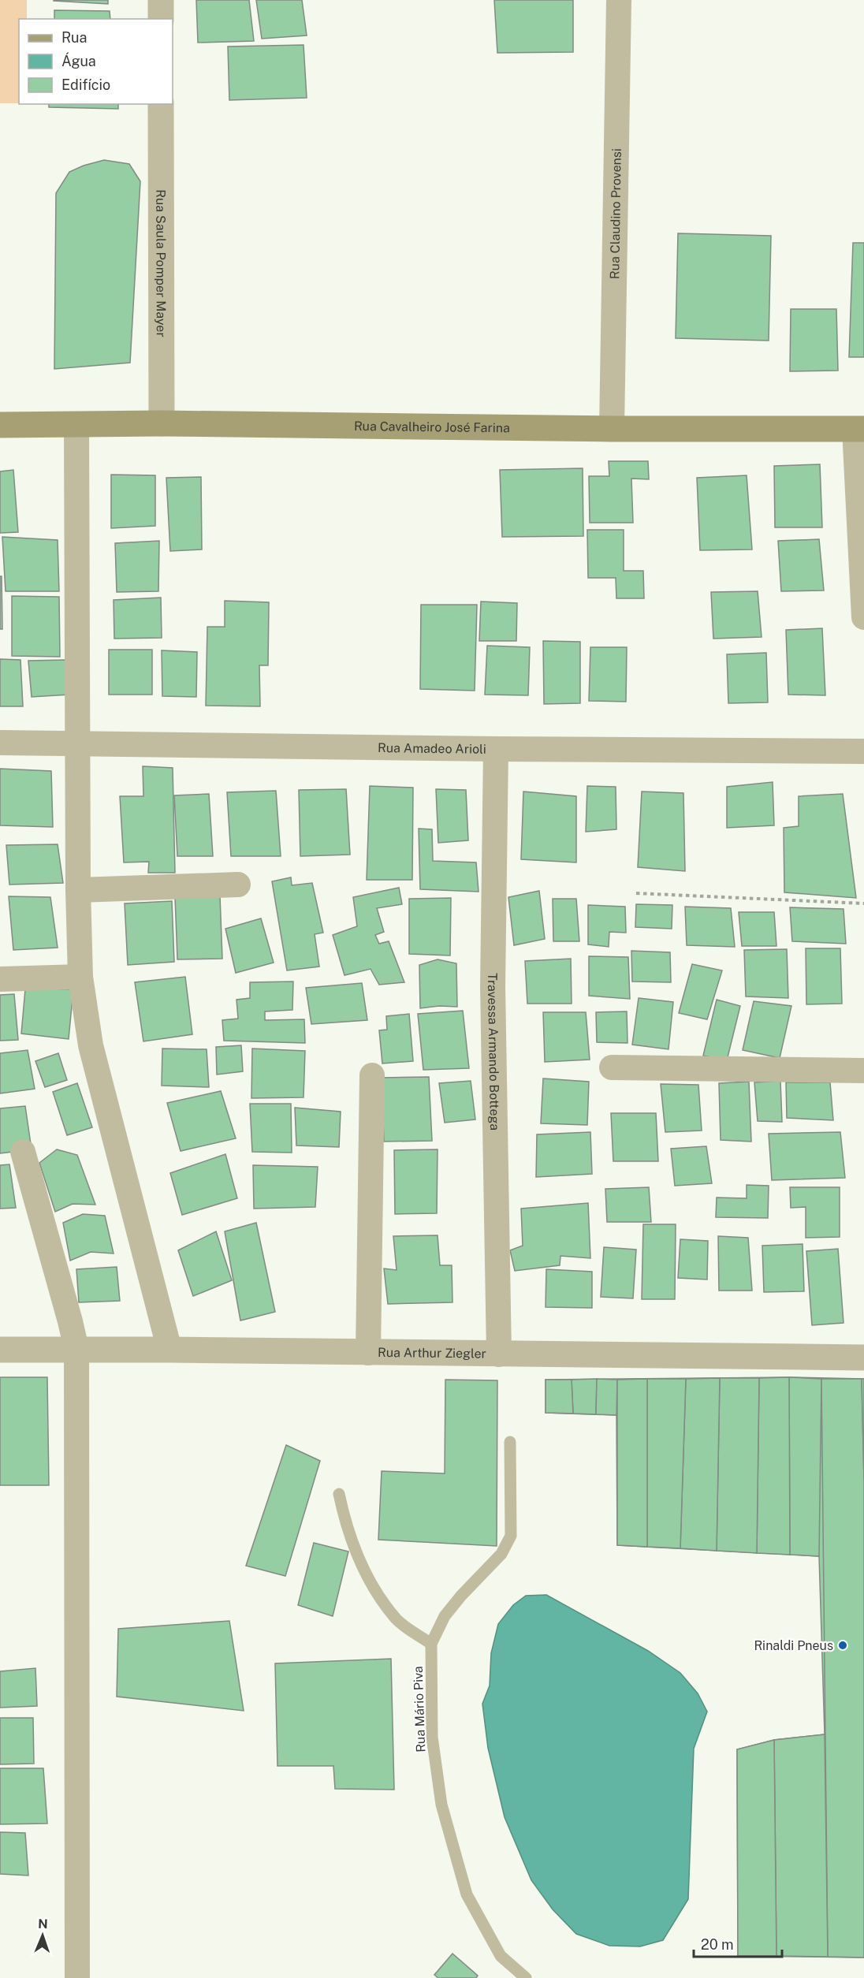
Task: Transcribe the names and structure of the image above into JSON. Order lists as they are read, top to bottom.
{
  "streets": {
    "main road": ["Rua Cavalheiro José Farina"],
    "street": [
      "Rua Claudino Provensi",
      "Rua Saula Pomper Mayer",
      "Rua Amadeo Arioli",
      "Travessa Armando Bottega",
      "Rua Arthur Ziegler"
    ],
    "lane": ["Rua Mário Piva"]
  },
  "crossings": [
    ["Rua Claudino Provensi", "Rua Cavalheiro José Farina"],
    ["Rua Saula Pomper Mayer", "Rua Cavalheiro José Farina"],
    ["Rua Amadeo Arioli", "Travessa Armando Bottega"],
    ["Travessa Armando Bottega", "Rua Arthur Ziegler"]
  ],
  "places": ["Rinaldi Pneus"],
  "legend": ["Rua", "Água", "Edifício"],
  "scale_bar": "20 m",
  "north": "top"
}
